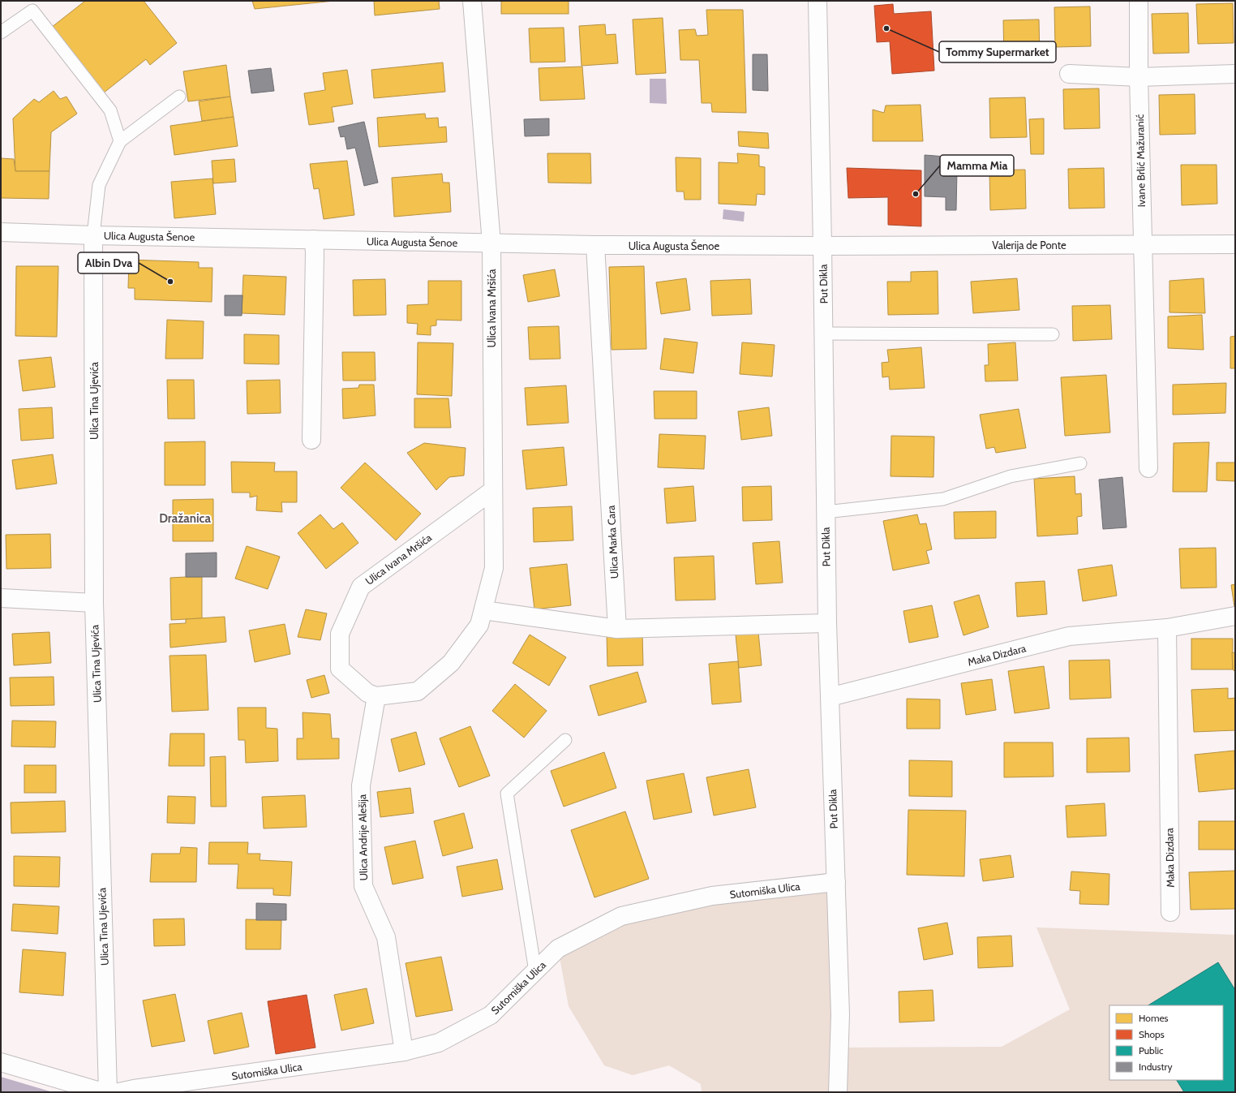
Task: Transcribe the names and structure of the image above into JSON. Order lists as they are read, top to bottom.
{
  "streets": {
    "street": [
      "Ivane Brlić Mažuranić",
      "Ulica Augusta Šenoe",
      "Valerija de Ponte",
      "Put Dikla",
      "Ulica Ivana Mršića",
      "Ulica Tina Ujevića",
      "Ulica Marka Cara",
      "Maka Dizdara",
      "Ulica Andrije Alešija",
      "Sutomiška Ulica"
    ]
  },
  "crossings": [
    ["Ivane Brlić Mažuranić", "Valerija de Ponte"],
    ["Ulica Augusta Šenoe", "Valerija de Ponte"],
    ["Ulica Augusta Šenoe", "Put Dikla"],
    ["Ulica Augusta Šenoe", "Ulica Ivana Mršića"],
    ["Ulica Augusta Šenoe", "Ulica Tina Ujevića"],
    ["Ulica Augusta Šenoe", "Ulica Marka Cara"],
    ["Valerija de Ponte", "Put Dikla"],
    ["Put Dikla", "Maka Dizdara"],
    ["Put Dikla", "Sutomiška Ulica"],
    ["Ulica Ivana Mršića", "Ulica Andrije Alešija"],
    ["Ulica Andrije Alešija", "Sutomiška Ulica"]
  ],
  "districts": ["Dražanica"],
  "places": ["Tommy Supermarket", "Mamma Mia", "Albin Dva"],
  "legend": [
    "Homes",
    "Shops",
    "Public",
    "Industry"
  ]
}
